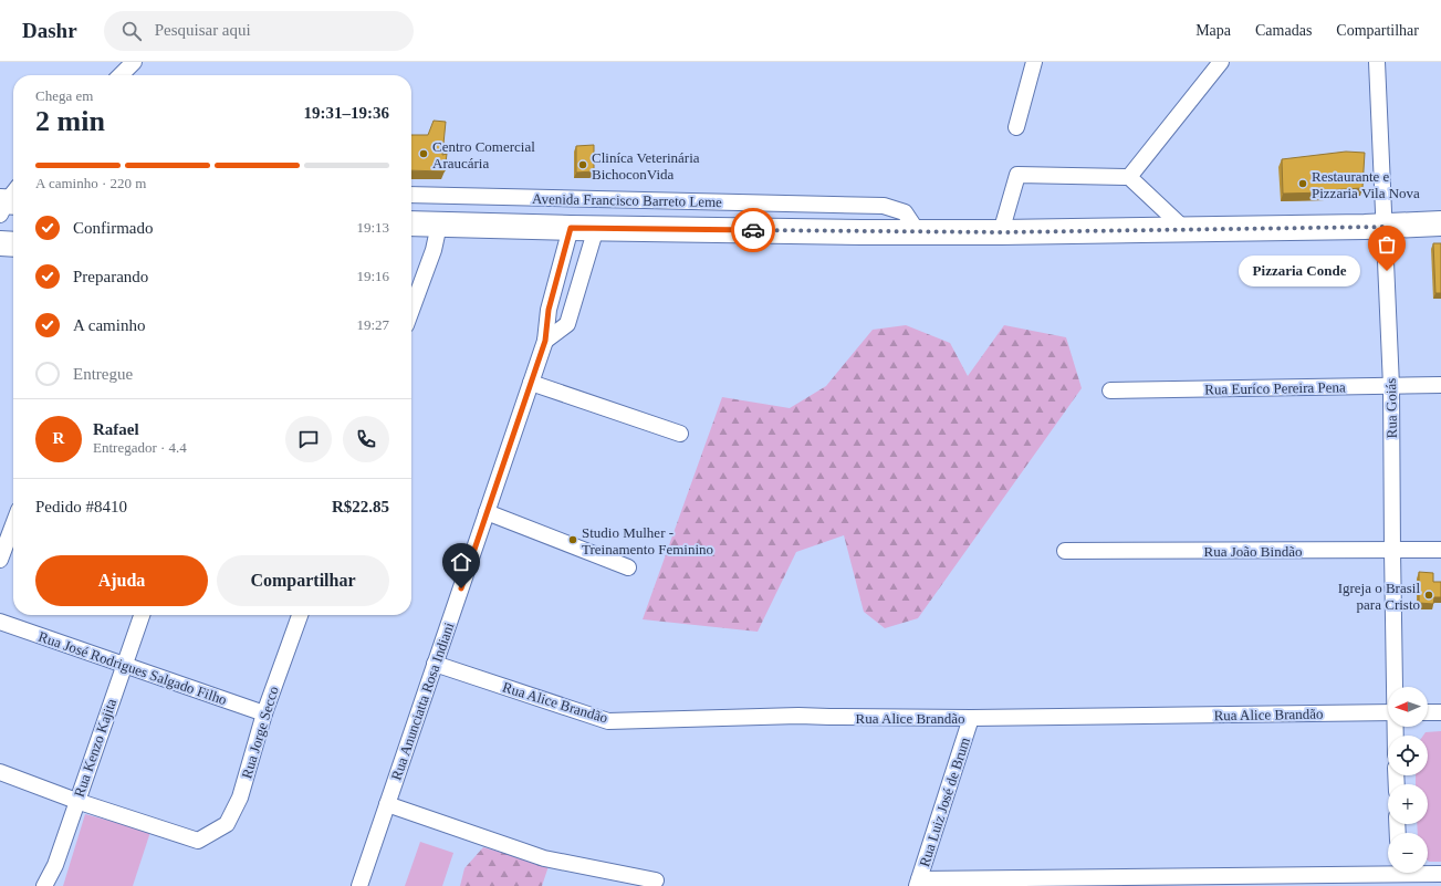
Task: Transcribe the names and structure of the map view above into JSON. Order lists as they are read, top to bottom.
{
  "streets": {
    "main road": ["Avenida Francisco Barreto Leme"],
    "street": [
      "Rua Euríco Pereira Pena",
      "Rua Goiás",
      "Rua João Bindão",
      "Rua José Rodrigues Salgado Filho",
      "Rua Anunciatta Rosa Indiani",
      "Rua Alice Brandão",
      "Rua Jorge Secco",
      "Rua Kenzo Kajita",
      "Rua Luiz José de Brum"
    ]
  },
  "crossings": [
    ["Avenida Francisco Barreto Leme", "Rua Goiás"],
    ["Avenida Francisco Barreto Leme", "Rua Anunciatta Rosa Indiani"],
    ["Rua Euríco Pereira Pena", "Rua Goiás"],
    ["Rua Goiás", "Rua João Bindão"],
    ["Rua José Rodrigues Salgado Filho", "Rua Jorge Secco"],
    ["Rua José Rodrigues Salgado Filho", "Rua Kenzo Kajita"],
    ["Rua Anunciatta Rosa Indiani", "Rua Alice Brandão"],
    ["Rua Alice Brandão", "Rua Luiz José de Brum"],
    ["Rua Jorge Secco", "Rua Kenzo Kajita"]
  ],
  "places": [
    "Centro Comercial Araucária",
    "Cliníca Veterinária BichoconVida",
    "Restaurante e Pizzaria Vila Nova",
    "Pizzaria Conde",
    "Studio Mulher - Treinamento Feminino",
    "Igreja o Brasil para Cristo"
  ],
  "north": "left",
  "page": {
    "header": "Dashr",
    "search": "Pesquisar aqui",
    "nav": ["Mapa", "Camadas", "Compartilhar"],
    "heading": ["2 min", "Chega em", "19:31–19:36"],
    "panel": [
      "Rafael",
      "Entregador · 4.4",
      "Pedido #8410",
      "R$22.85"
    ],
    "bar": "A caminho · 220 m",
    "list": [
      ["Confirmado", "19:13"],
      ["Preparando", "19:16"],
      ["A caminho", "19:27"],
      "Entregue"
    ],
    "bubble": "Pizzaria Conde",
    "round": "R",
    "buttons": ["Ajuda", "Compartilhar"],
    "map_buttons": ["+", "−"]
  }
}
